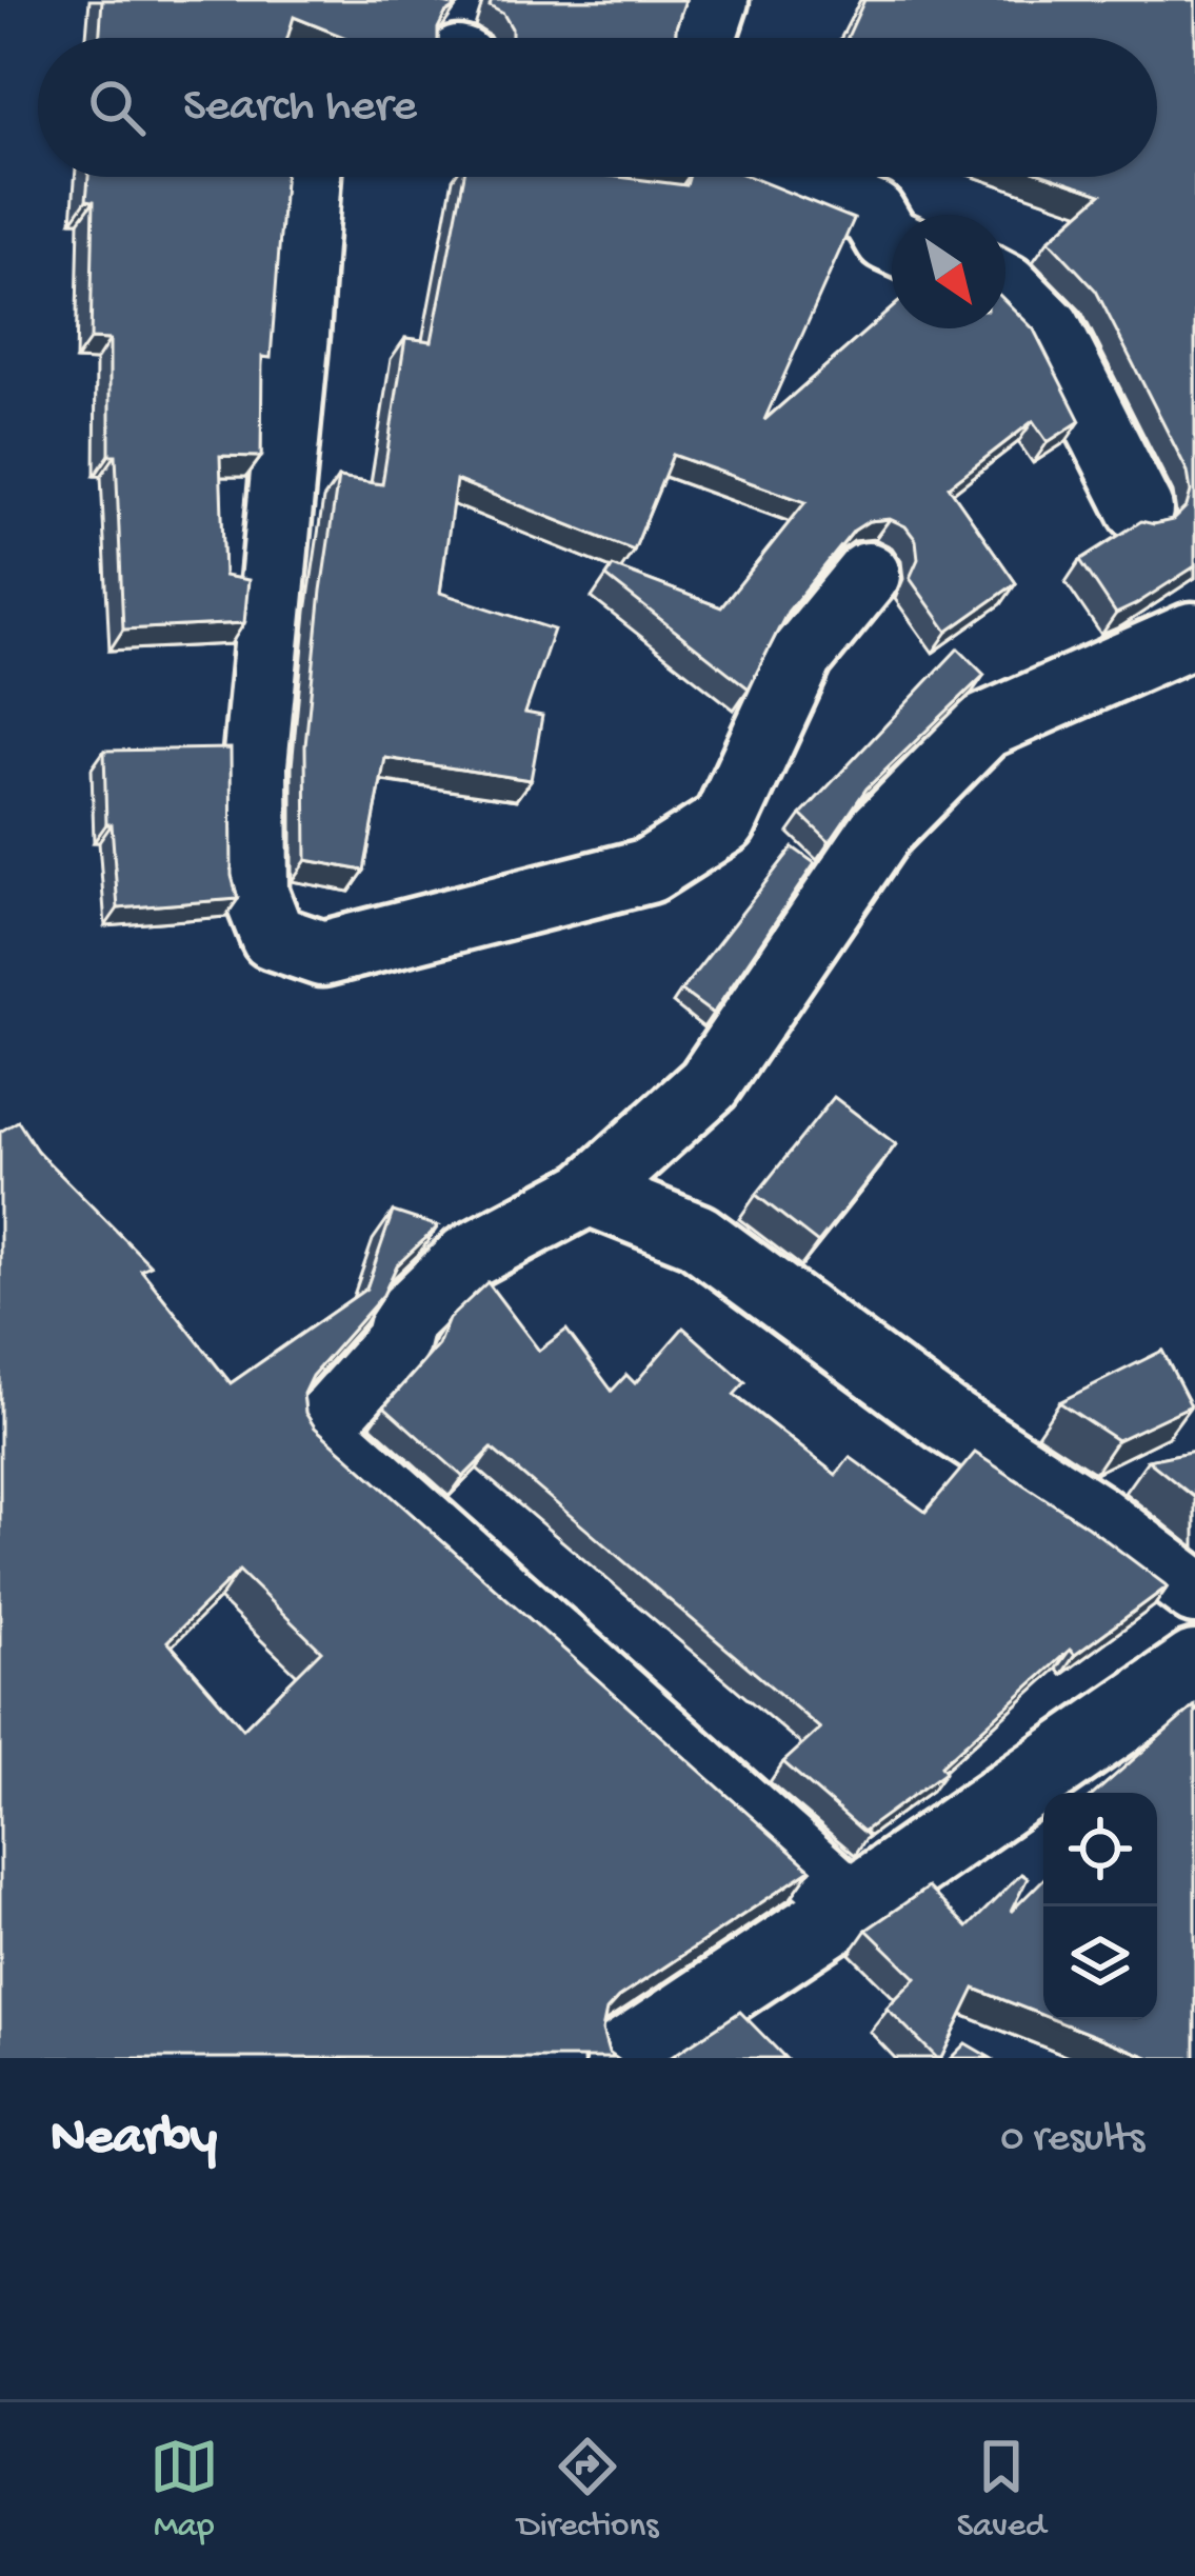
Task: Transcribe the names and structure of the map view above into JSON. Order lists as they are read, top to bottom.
{
  "north": "bottom right",
  "page": {
    "search": "Search here",
    "heading": ["Nearby", "0 results"],
    "nav": ["Map", "Directions", "Saved"]
  }
}
